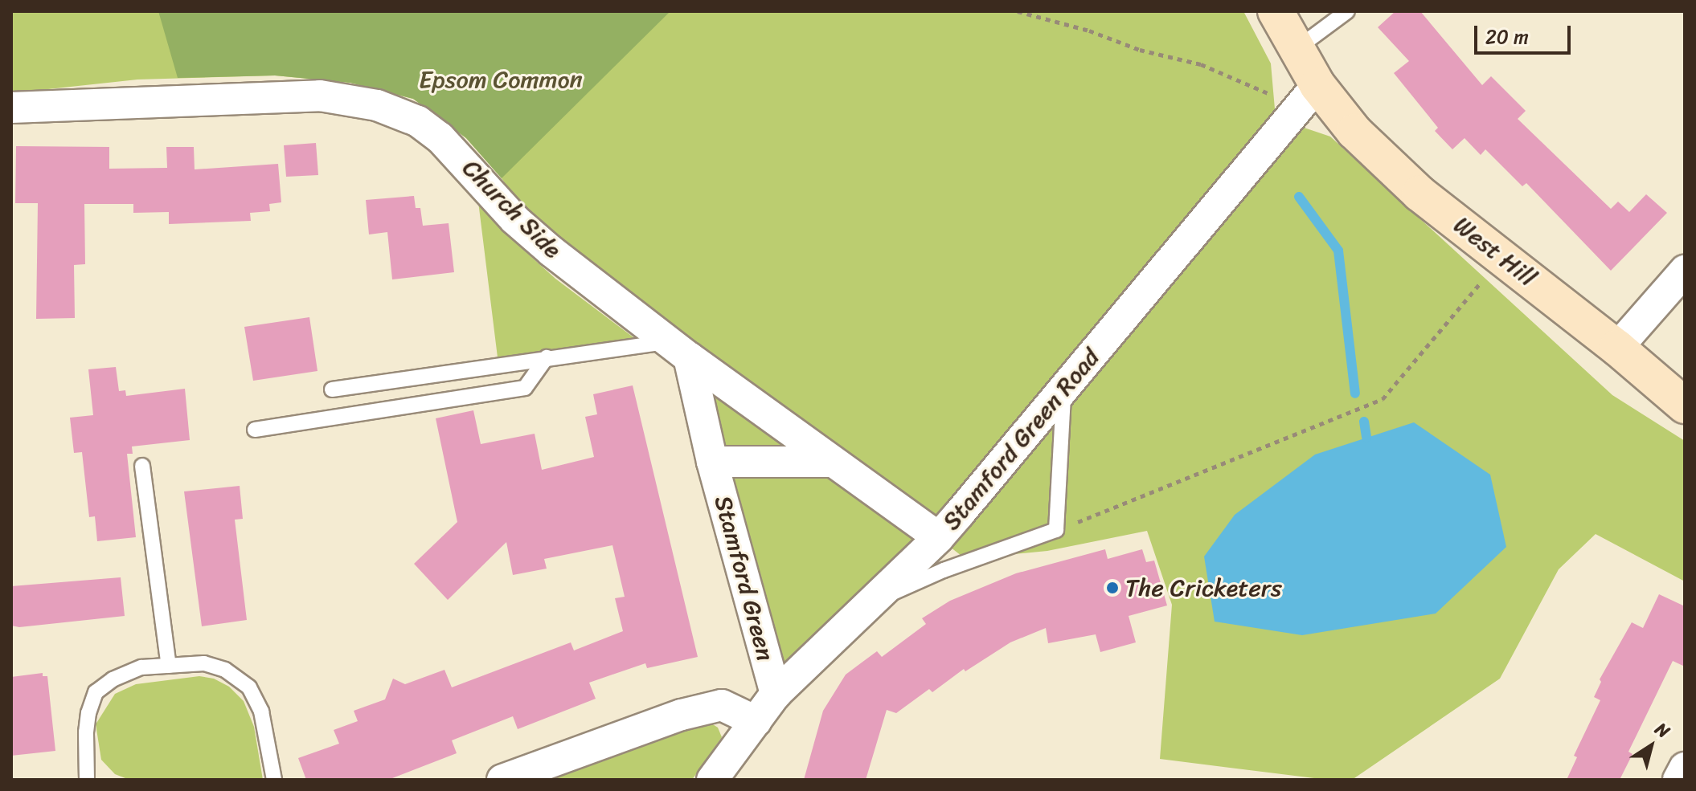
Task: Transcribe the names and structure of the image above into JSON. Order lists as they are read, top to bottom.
{
  "streets": {
    "main road": ["West Hill"],
    "street": ["Church Side", "Stamford Green Road", "Stamford Green"]
  },
  "crossings": [
    ["Church Side", "Stamford Green Road"],
    ["Church Side", "Stamford Green"],
    ["West Hill", "Stamford Green Road"],
    ["Stamford Green Road", "Stamford Green"]
  ],
  "parks": ["Epsom Common"],
  "places": ["The Cricketers"],
  "scale_bar": "20 m",
  "north": "top right"
}
